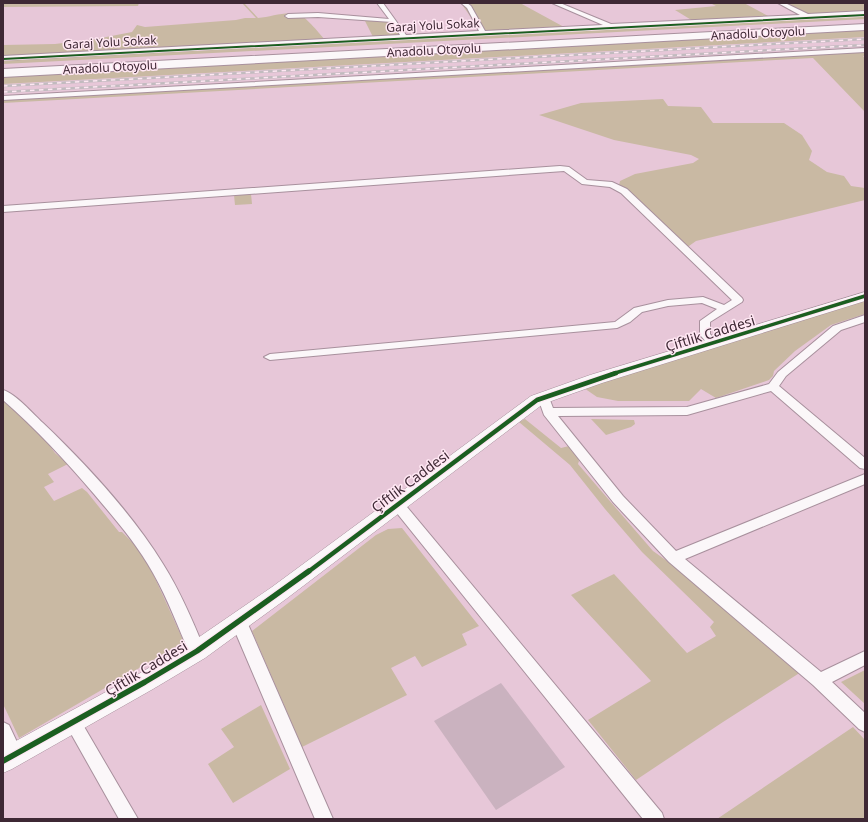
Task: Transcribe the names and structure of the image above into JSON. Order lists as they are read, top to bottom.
{
  "streets": {
    "highway": ["Anadolu Otoyolu"],
    "street": ["Garaj Yolu Sokak", "Çiftlik Caddesi"]
  }
}
